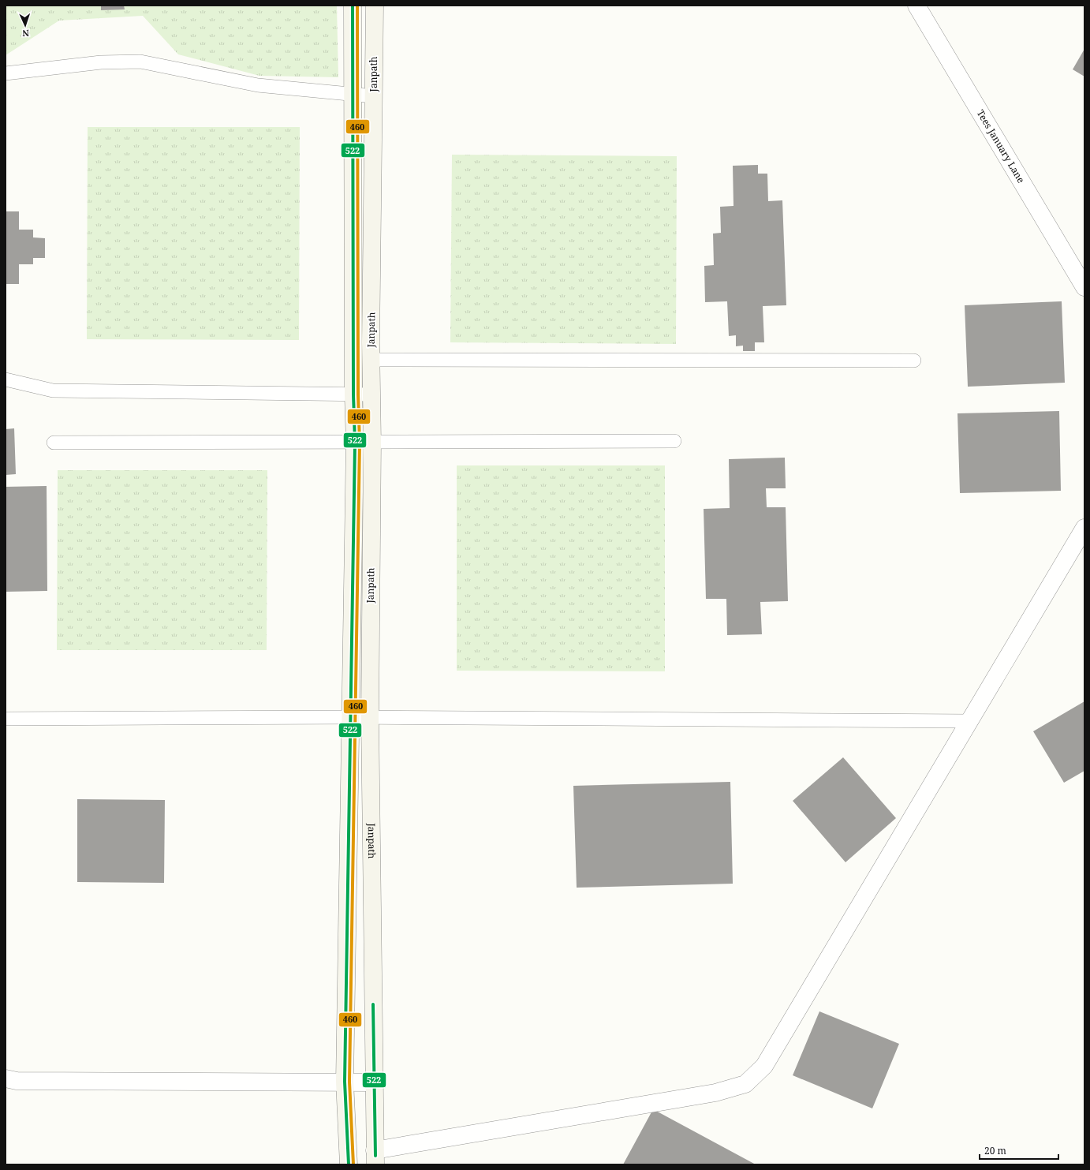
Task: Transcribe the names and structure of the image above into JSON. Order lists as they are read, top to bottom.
{
  "streets": {
    "main road": ["Janpath"],
    "street": ["Tees January Lane"]
  },
  "lines": ["transit line 522", "transit line 460"],
  "scale_bar": "20 m",
  "north": "bottom"
}
